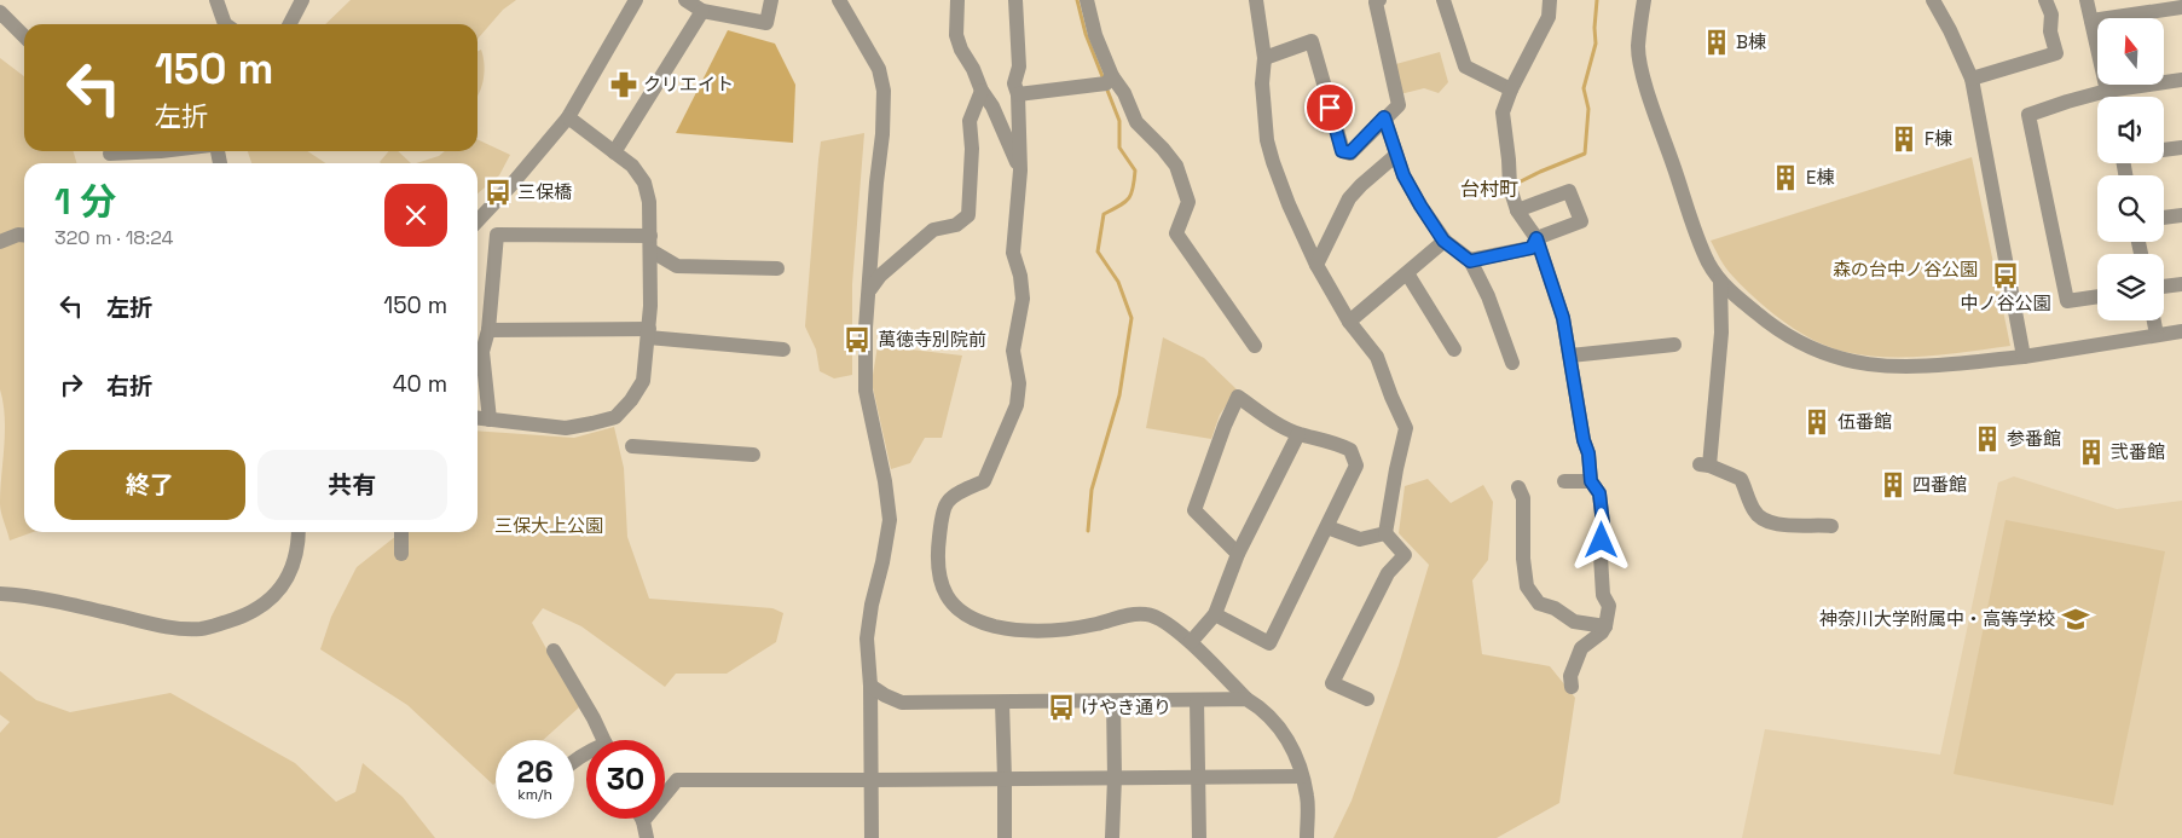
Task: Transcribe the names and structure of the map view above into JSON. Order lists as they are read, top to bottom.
{
  "districts": ["台村町"],
  "parks": ["森の台中ノ谷公園", "三保大上公園"],
  "places": {
    "building": [
      "B棟",
      "F棟",
      "E棟",
      "伍番館",
      "参番館",
      "弐番館",
      "四番館"
    ],
    "pharmacy": ["クリエイト"],
    "bus stop": [
      "三保橋",
      "中ノ谷公園",
      "萬徳寺別院前",
      "けやき通り"
    ],
    "school or university": ["神奈川大学附属中・高等学校"]
  },
  "north": "top",
  "page": {
    "turn": ["150 m", "左折"],
    "heading": ["1 分", "320 m · 18:24"],
    "list": [
      {
        "name": "左折",
        "value": "150 m"
      },
      {
        "name": "右折",
        "value": "40 m"
      }
    ],
    "buttons": ["終了", "共有"],
    "speed": "26 km/h",
    "limit": "30"
  }
}
